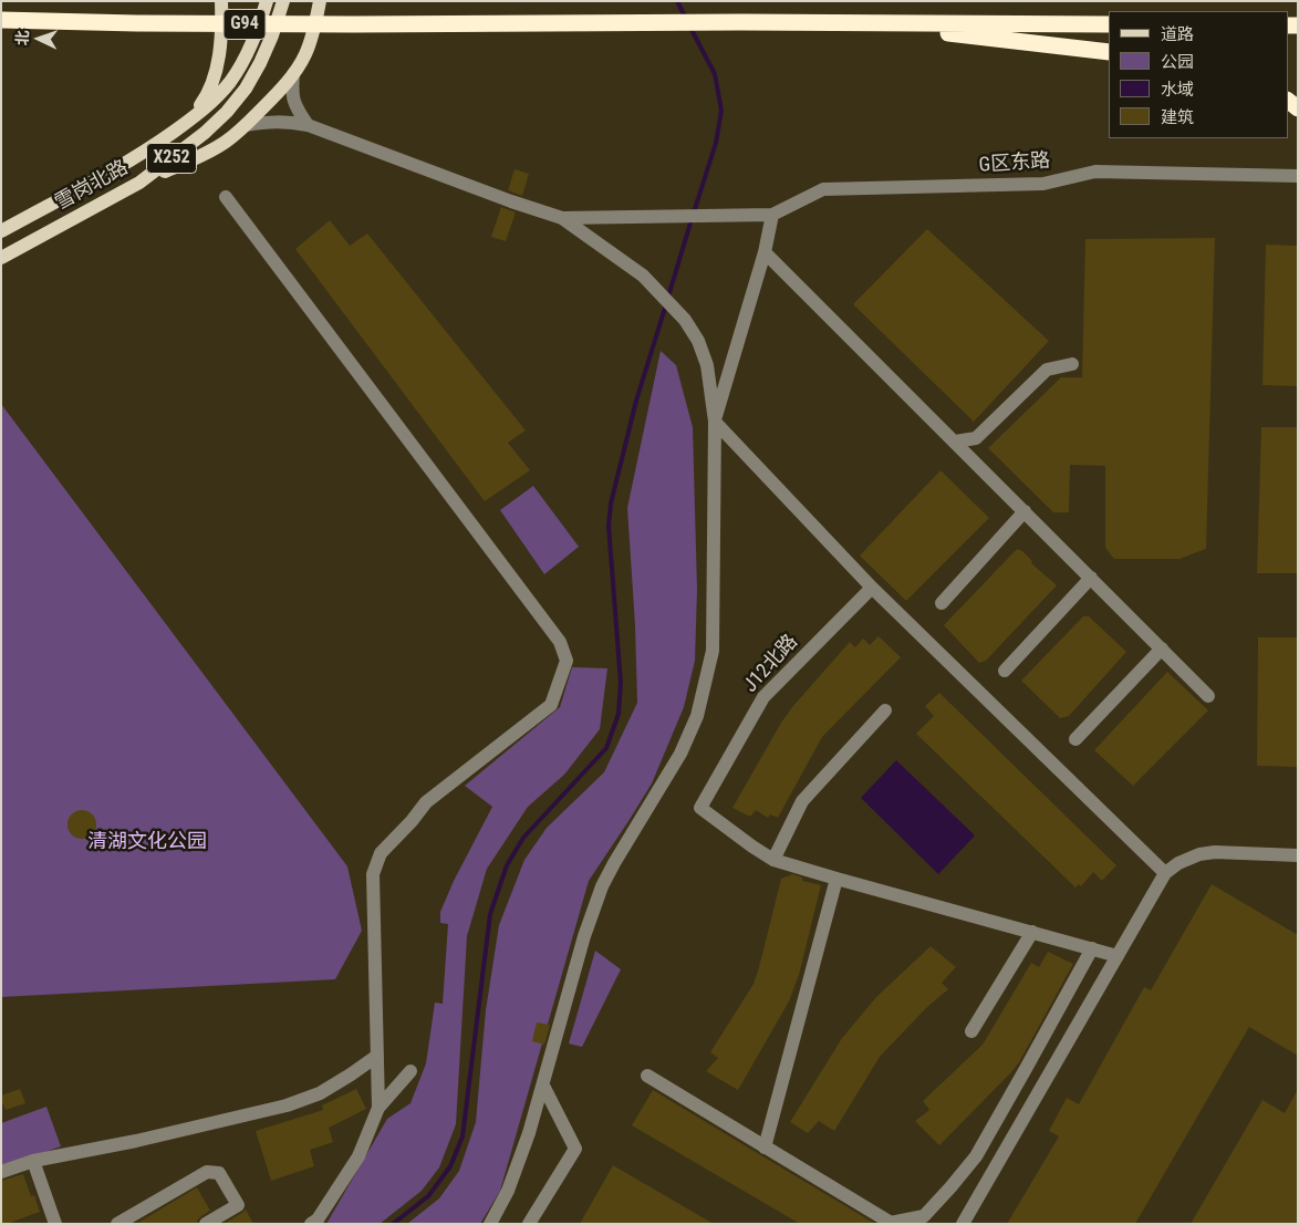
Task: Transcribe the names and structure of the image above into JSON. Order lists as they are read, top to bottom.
{
  "streets": {
    "highway": ["G94"],
    "main road": ["X252", "雪岗北路"],
    "street": ["G区东路", "J12北路"]
  },
  "parks": ["清湖文化公园"],
  "legend": [
    "道路",
    "公园",
    "水域",
    "建筑"
  ],
  "north": "left"
}
